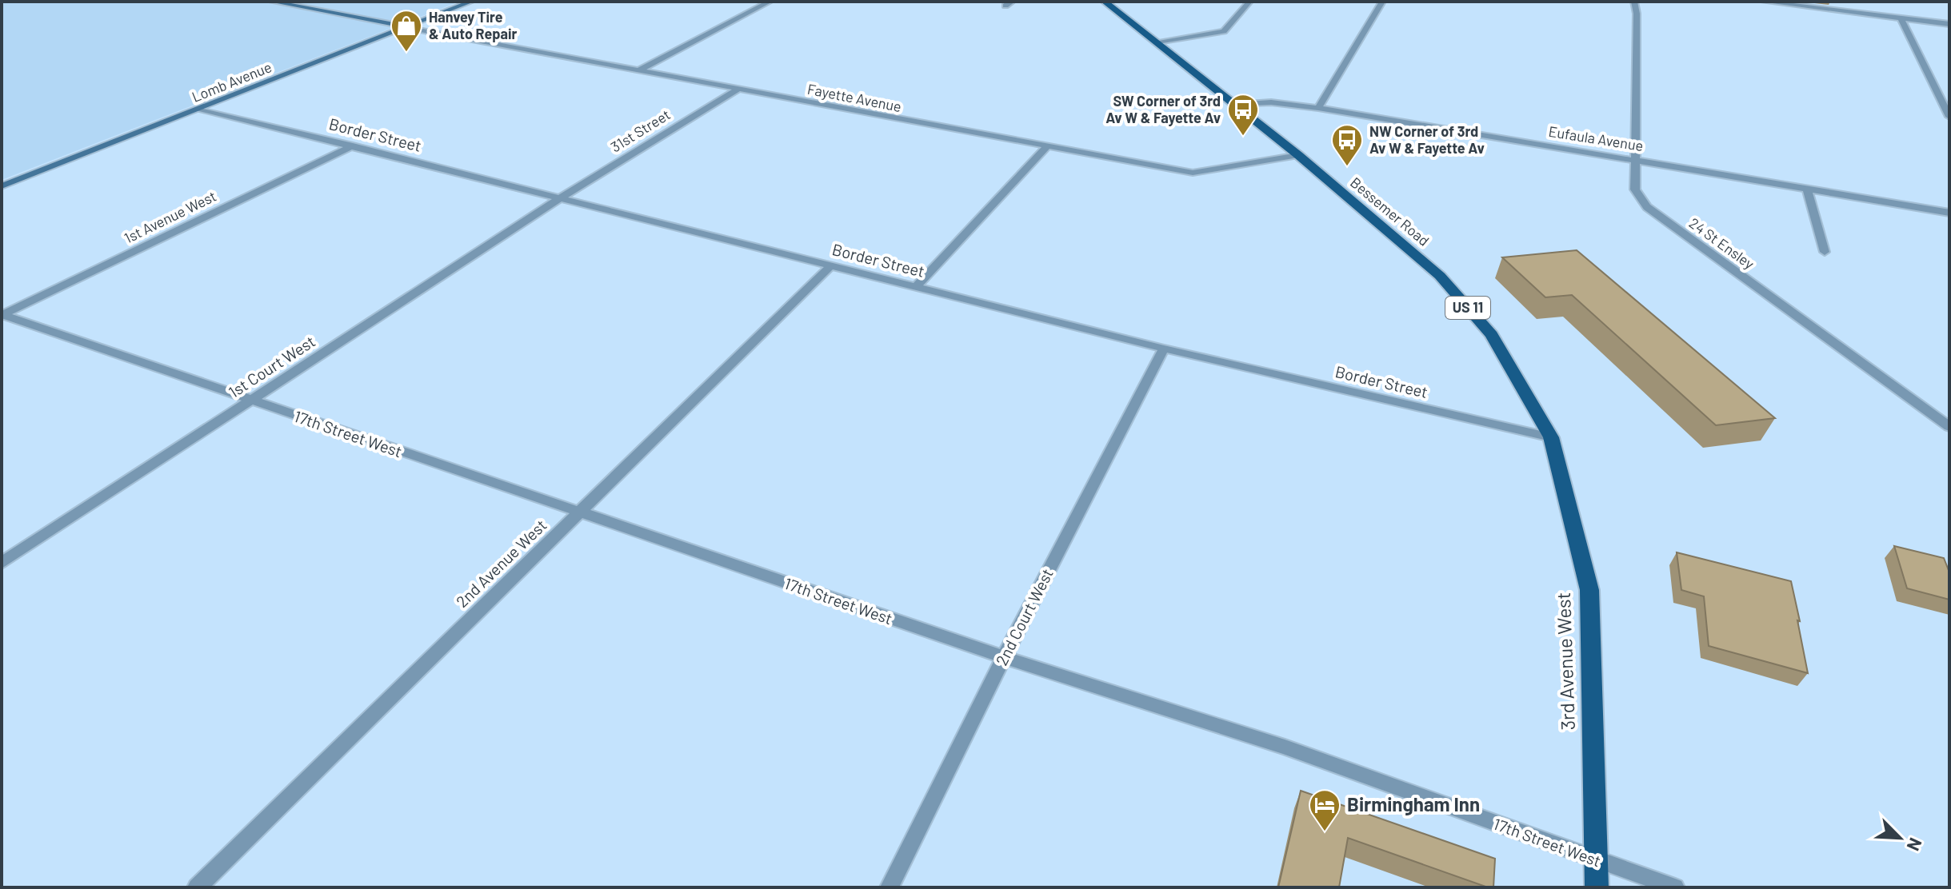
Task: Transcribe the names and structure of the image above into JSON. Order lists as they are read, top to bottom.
{
  "streets": {
    "main road": [
      "Lomb Avenue",
      "Bessemer Road",
      "US 11",
      "3rd Avenue West"
    ],
    "street": [
      "Fayette Avenue",
      "31st Street",
      "Border Street",
      "Eufaula Avenue",
      "1st Avenue West",
      "24 St Ensley",
      "1st Court West",
      "17th Street West",
      "2nd Avenue West",
      "2nd Court West"
    ]
  },
  "crossings": [
    ["Lomb Avenue", "Fayette Avenue"],
    ["Lomb Avenue", "Border Street"],
    ["Fayette Avenue", "31st Street"],
    ["Fayette Avenue", "Bessemer Road"],
    ["31st Street", "Border Street"],
    ["31st Street", "1st Court West"],
    ["Border Street", "Bessemer Road"],
    ["Border Street", "1st Avenue West"],
    ["Border Street", "1st Court West"],
    ["Border Street", "2nd Avenue West"],
    ["Border Street", "2nd Court West"],
    ["Border Street", "3rd Avenue West"],
    ["Eufaula Avenue", "Bessemer Road"],
    ["Eufaula Avenue", "24 St Ensley"],
    ["Bessemer Road", "3rd Avenue West"],
    ["1st Avenue West", "17th Street West"],
    ["1st Court West", "17th Street West"],
    ["17th Street West", "2nd Avenue West"],
    ["17th Street West", "2nd Court West"],
    ["17th Street West", "3rd Avenue West"]
  ],
  "places": {
    "shop": ["Hanvey Tire & Auto Repair"],
    "bus stop": ["SW Corner of 3rd Av W & Fayette Av", "NW Corner of 3rd Av W & Fayette Av"],
    "hotel": ["Birmingham Inn"]
  },
  "north": "bottom right"
}
